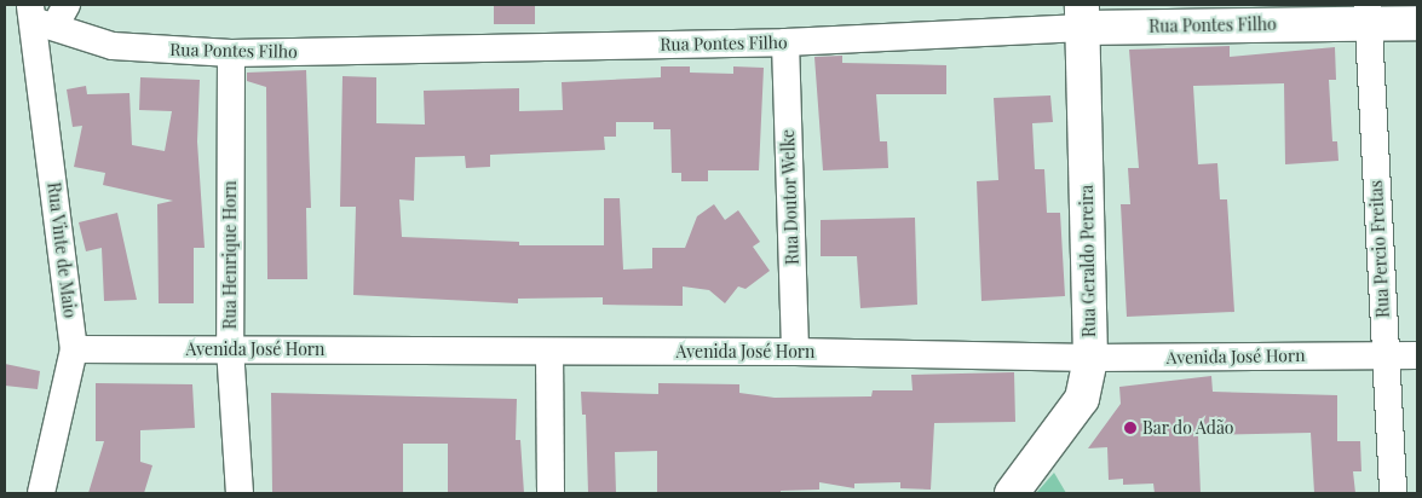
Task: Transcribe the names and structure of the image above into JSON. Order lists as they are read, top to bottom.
{
  "streets": {
    "main road": ["Rua Pontes Filho", "Rua Geraldo Pereira"],
    "street": [
      "Rua Doutor Welke",
      "Rua Percio Freitas",
      "Rua Vinte de Maio",
      "Rua Henrique Horn",
      "Avenida José Horn"
    ]
  },
  "crossings": [
    ["Rua Pontes Filho", "Rua Doutor Welke"],
    ["Rua Pontes Filho", "Rua Percio Freitas"],
    ["Rua Pontes Filho", "Rua Vinte de Maio"],
    ["Rua Pontes Filho", "Rua Henrique Horn"],
    ["Rua Pontes Filho", "Rua Geraldo Pereira"],
    ["Rua Doutor Welke", "Avenida José Horn"],
    ["Rua Percio Freitas", "Avenida José Horn"],
    ["Rua Vinte de Maio", "Avenida José Horn"],
    ["Rua Henrique Horn", "Avenida José Horn"],
    ["Rua Geraldo Pereira", "Avenida José Horn"]
  ],
  "places": ["Bar do Adão"]
}
